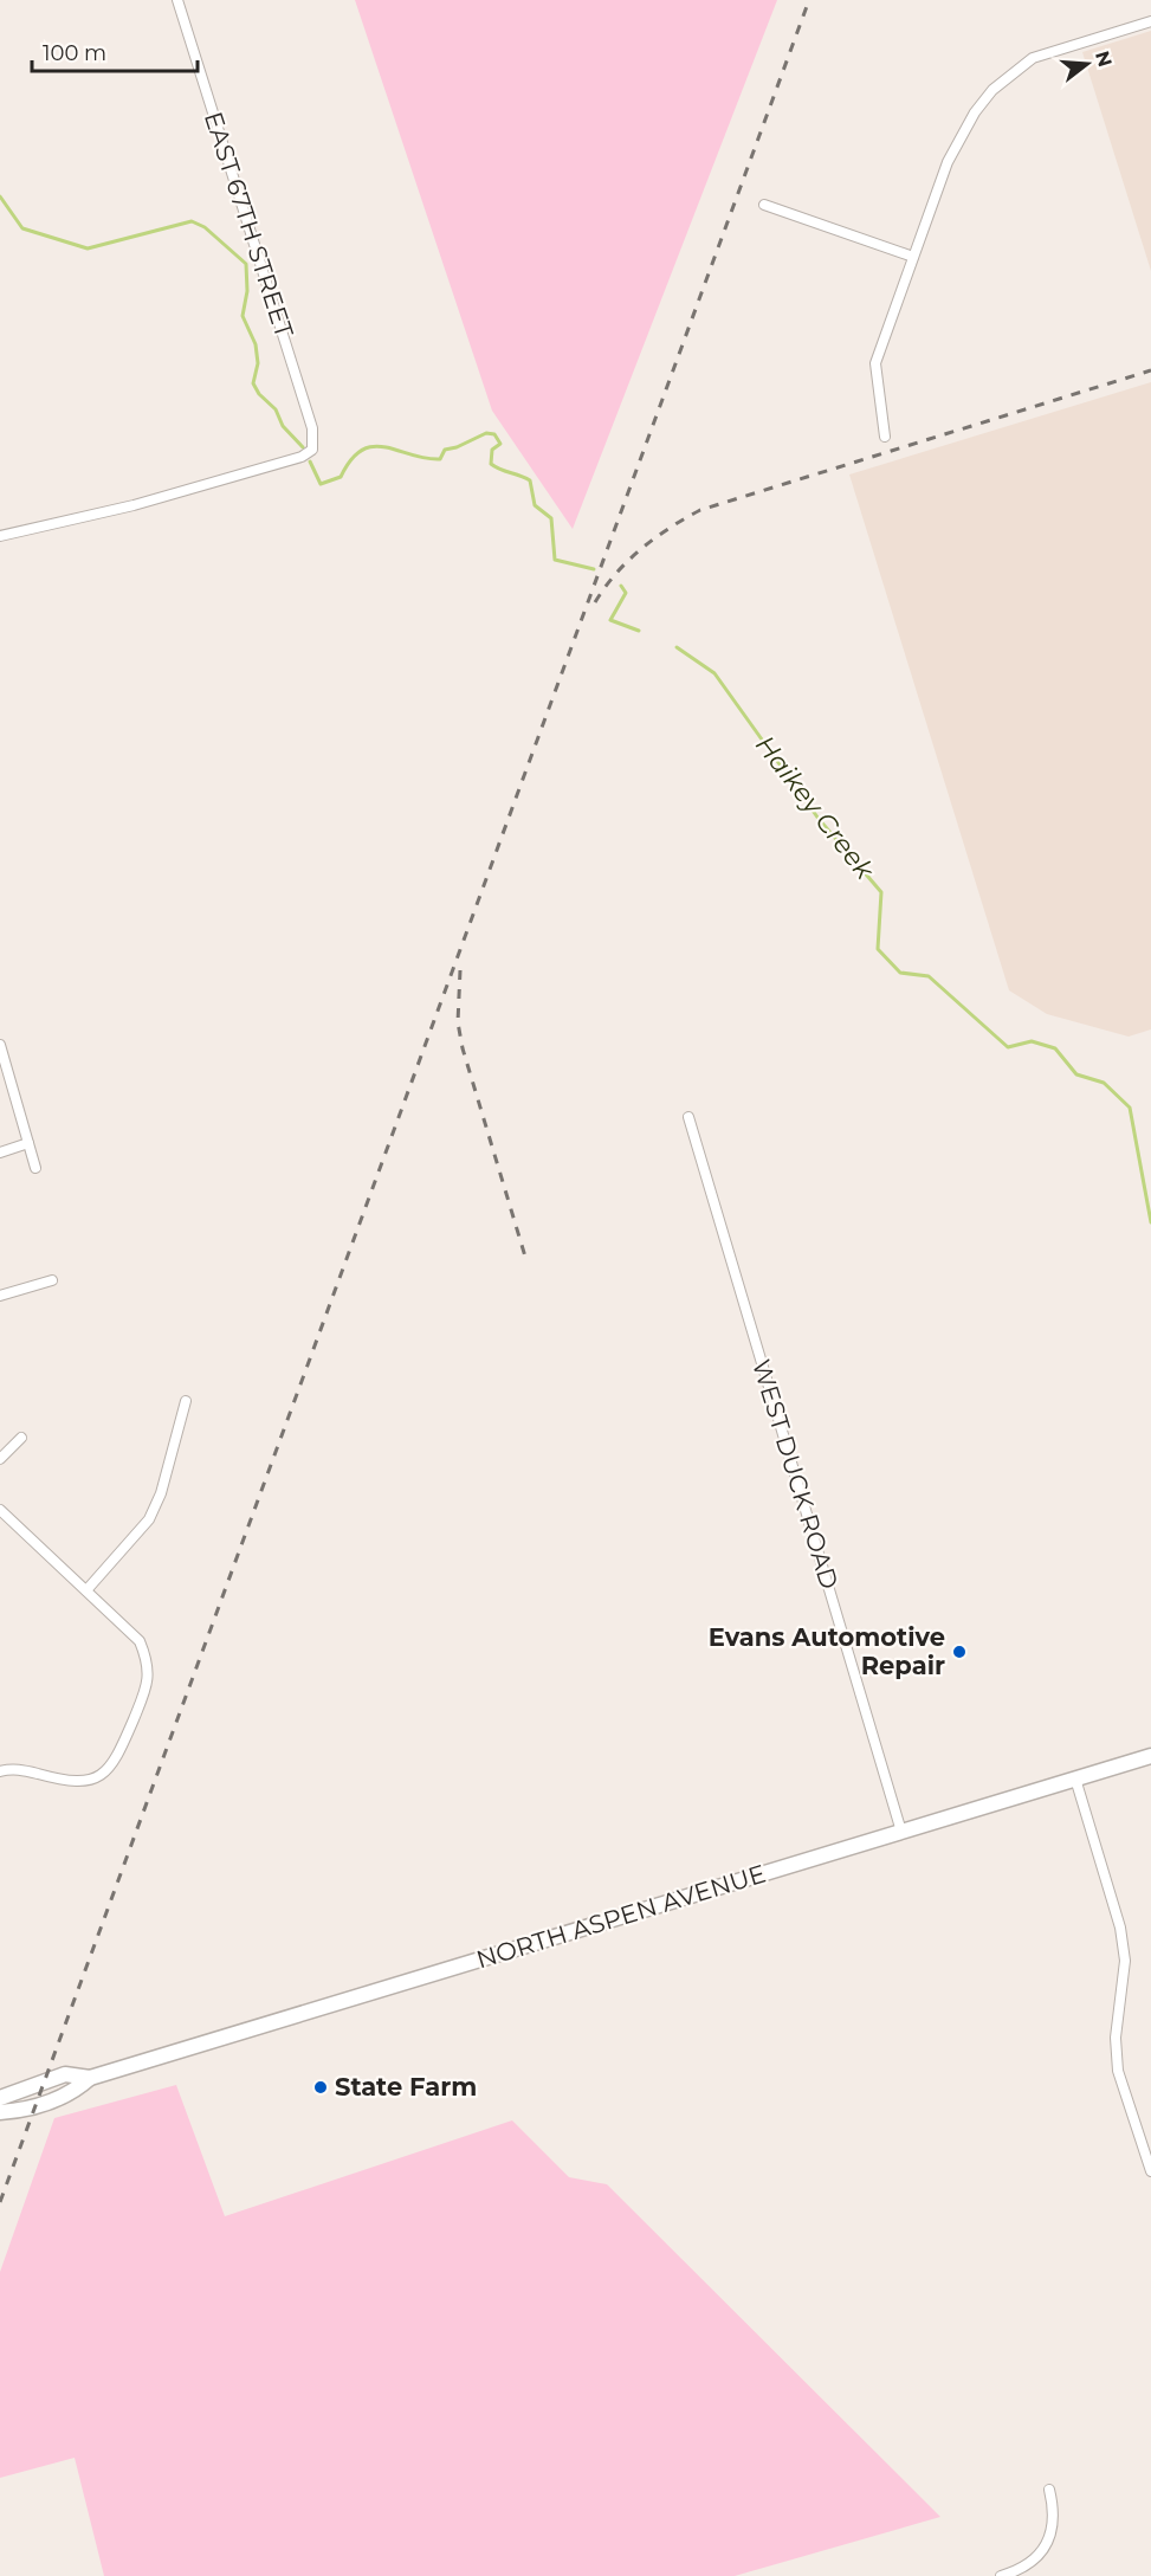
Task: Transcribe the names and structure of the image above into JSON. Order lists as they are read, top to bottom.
{
  "streets": {
    "main road": ["NORTH ASPEN AVENUE"],
    "street": ["EAST 67TH STREET", "WEST DUCK ROAD"]
  },
  "crossings": [
    ["WEST DUCK ROAD", "NORTH ASPEN AVENUE"]
  ],
  "water": ["Haikey Creek"],
  "places": ["Evans Automotive Repair", "State Farm"],
  "scale_bar": "100 m",
  "north": "right"
}
